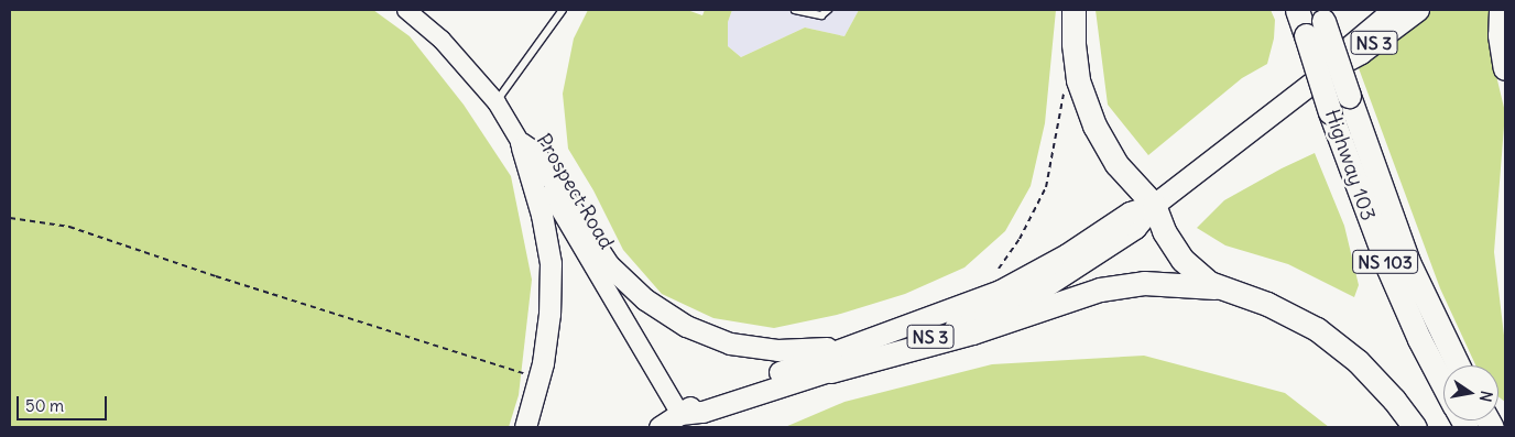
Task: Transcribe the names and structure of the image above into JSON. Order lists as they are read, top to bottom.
{
  "streets": {
    "highway": ["Highway 103", "NS 103"],
    "main road": ["NS 3", "Prospect Road"]
  },
  "crossings": [
    ["NS 3", "Prospect Road"]
  ],
  "scale_bar": "50 m",
  "north": "right"
}
